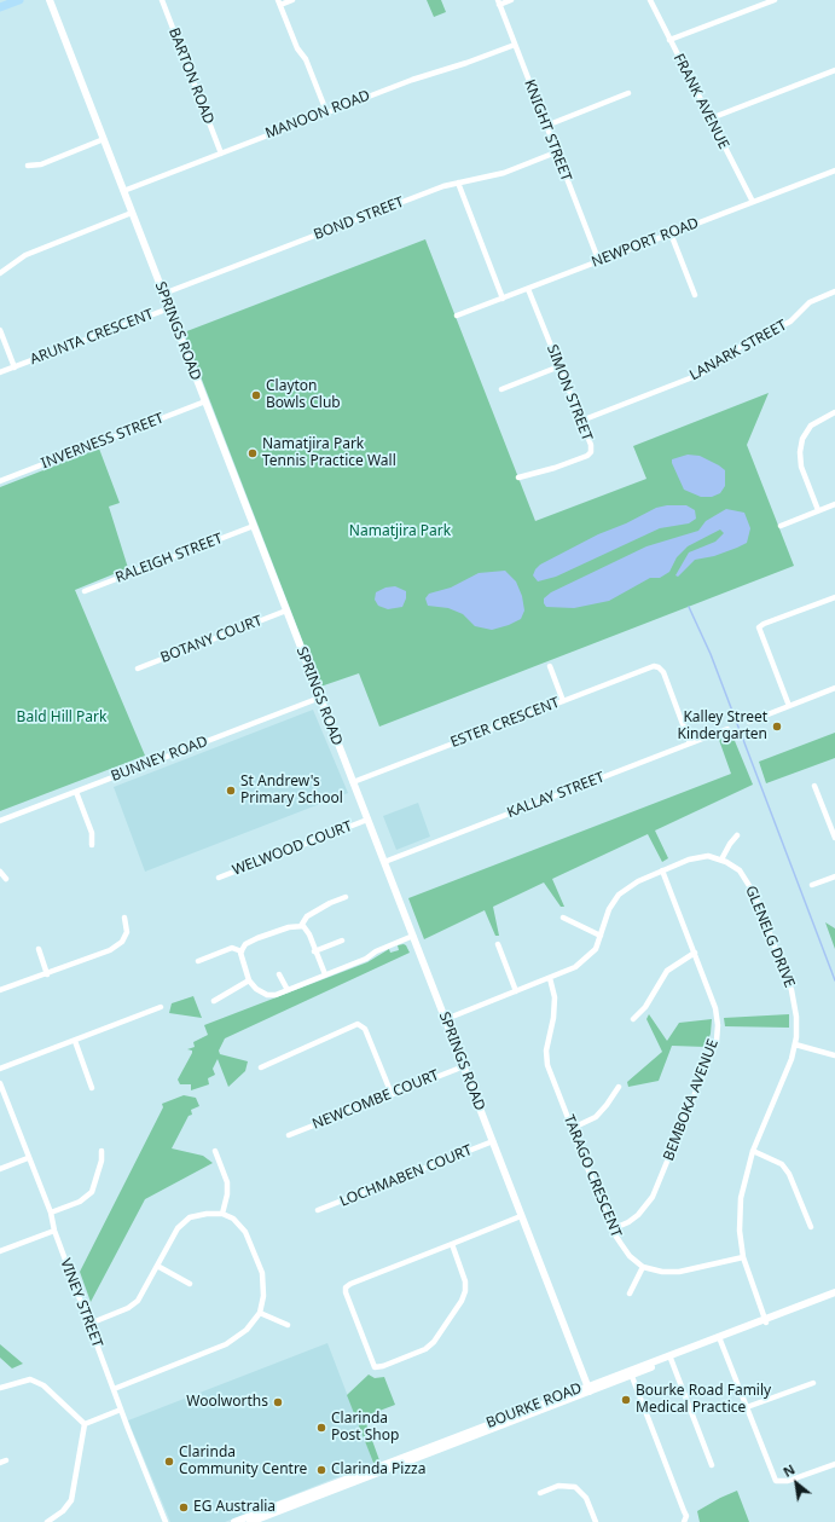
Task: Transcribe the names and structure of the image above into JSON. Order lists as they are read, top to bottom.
{
  "streets": {
    "main road": ["SPRINGS ROAD", "BOURKE ROAD"],
    "street": [
      "BARTON ROAD",
      "FRANK AVENUE",
      "MANOON ROAD",
      "KNIGHT STREET",
      "BOND STREET",
      "NEWPORT ROAD",
      "ARUNTA CRESCENT",
      "LANARK STREET",
      "SIMON STREET",
      "INVERNESS STREET",
      "RALEIGH STREET",
      "BOTANY COURT",
      "ESTER CRESCENT",
      "BUNNEY ROAD",
      "KALLAY STREET",
      "WELWOOD COURT",
      "GLENELG DRIVE",
      "NEWCOMBE COURT",
      "BEMBOKA AVENUE",
      "LOCHMABEN COURT",
      "TARAGO CRESCENT",
      "VINEY STREET"
    ]
  },
  "crossings": [
    ["BARTON ROAD", "MANOON ROAD"],
    ["FRANK AVENUE", "NEWPORT ROAD"],
    ["MANOON ROAD", "KNIGHT STREET"],
    ["MANOON ROAD", "SPRINGS ROAD"],
    ["KNIGHT STREET", "BOND STREET"],
    ["KNIGHT STREET", "NEWPORT ROAD"],
    ["BOND STREET", "SPRINGS ROAD"],
    ["NEWPORT ROAD", "SIMON STREET"],
    ["SPRINGS ROAD", "ARUNTA CRESCENT"],
    ["SPRINGS ROAD", "INVERNESS STREET"],
    ["SPRINGS ROAD", "RALEIGH STREET"],
    ["SPRINGS ROAD", "BOTANY COURT"],
    ["SPRINGS ROAD", "ESTER CRESCENT"],
    ["SPRINGS ROAD", "BUNNEY ROAD"],
    ["SPRINGS ROAD", "KALLAY STREET"],
    ["SPRINGS ROAD", "WELWOOD COURT"],
    ["SPRINGS ROAD", "NEWCOMBE COURT"],
    ["SPRINGS ROAD", "LOCHMABEN COURT"],
    ["SPRINGS ROAD", "BOURKE ROAD"],
    ["LANARK STREET", "SIMON STREET"],
    ["ESTER CRESCENT", "KALLAY STREET"],
    ["GLENELG DRIVE", "BOURKE ROAD"],
    ["BEMBOKA AVENUE", "TARAGO CRESCENT"]
  ],
  "parks": ["Namatjira Park", "Bald Hill Park"],
  "places": [
    "Clayton Bowls Club",
    "Namatjira Park Tennis Practice Wall",
    "Kalley Street Kindergarten",
    "St Andrew's Primary School",
    "Bourke Road Family Medical Practice",
    "Woolworths",
    "Clarinda Post Shop",
    "Clarinda Community Centre",
    "Clarinda Pizza",
    "EG Australia"
  ],
  "north": "top left"
}
